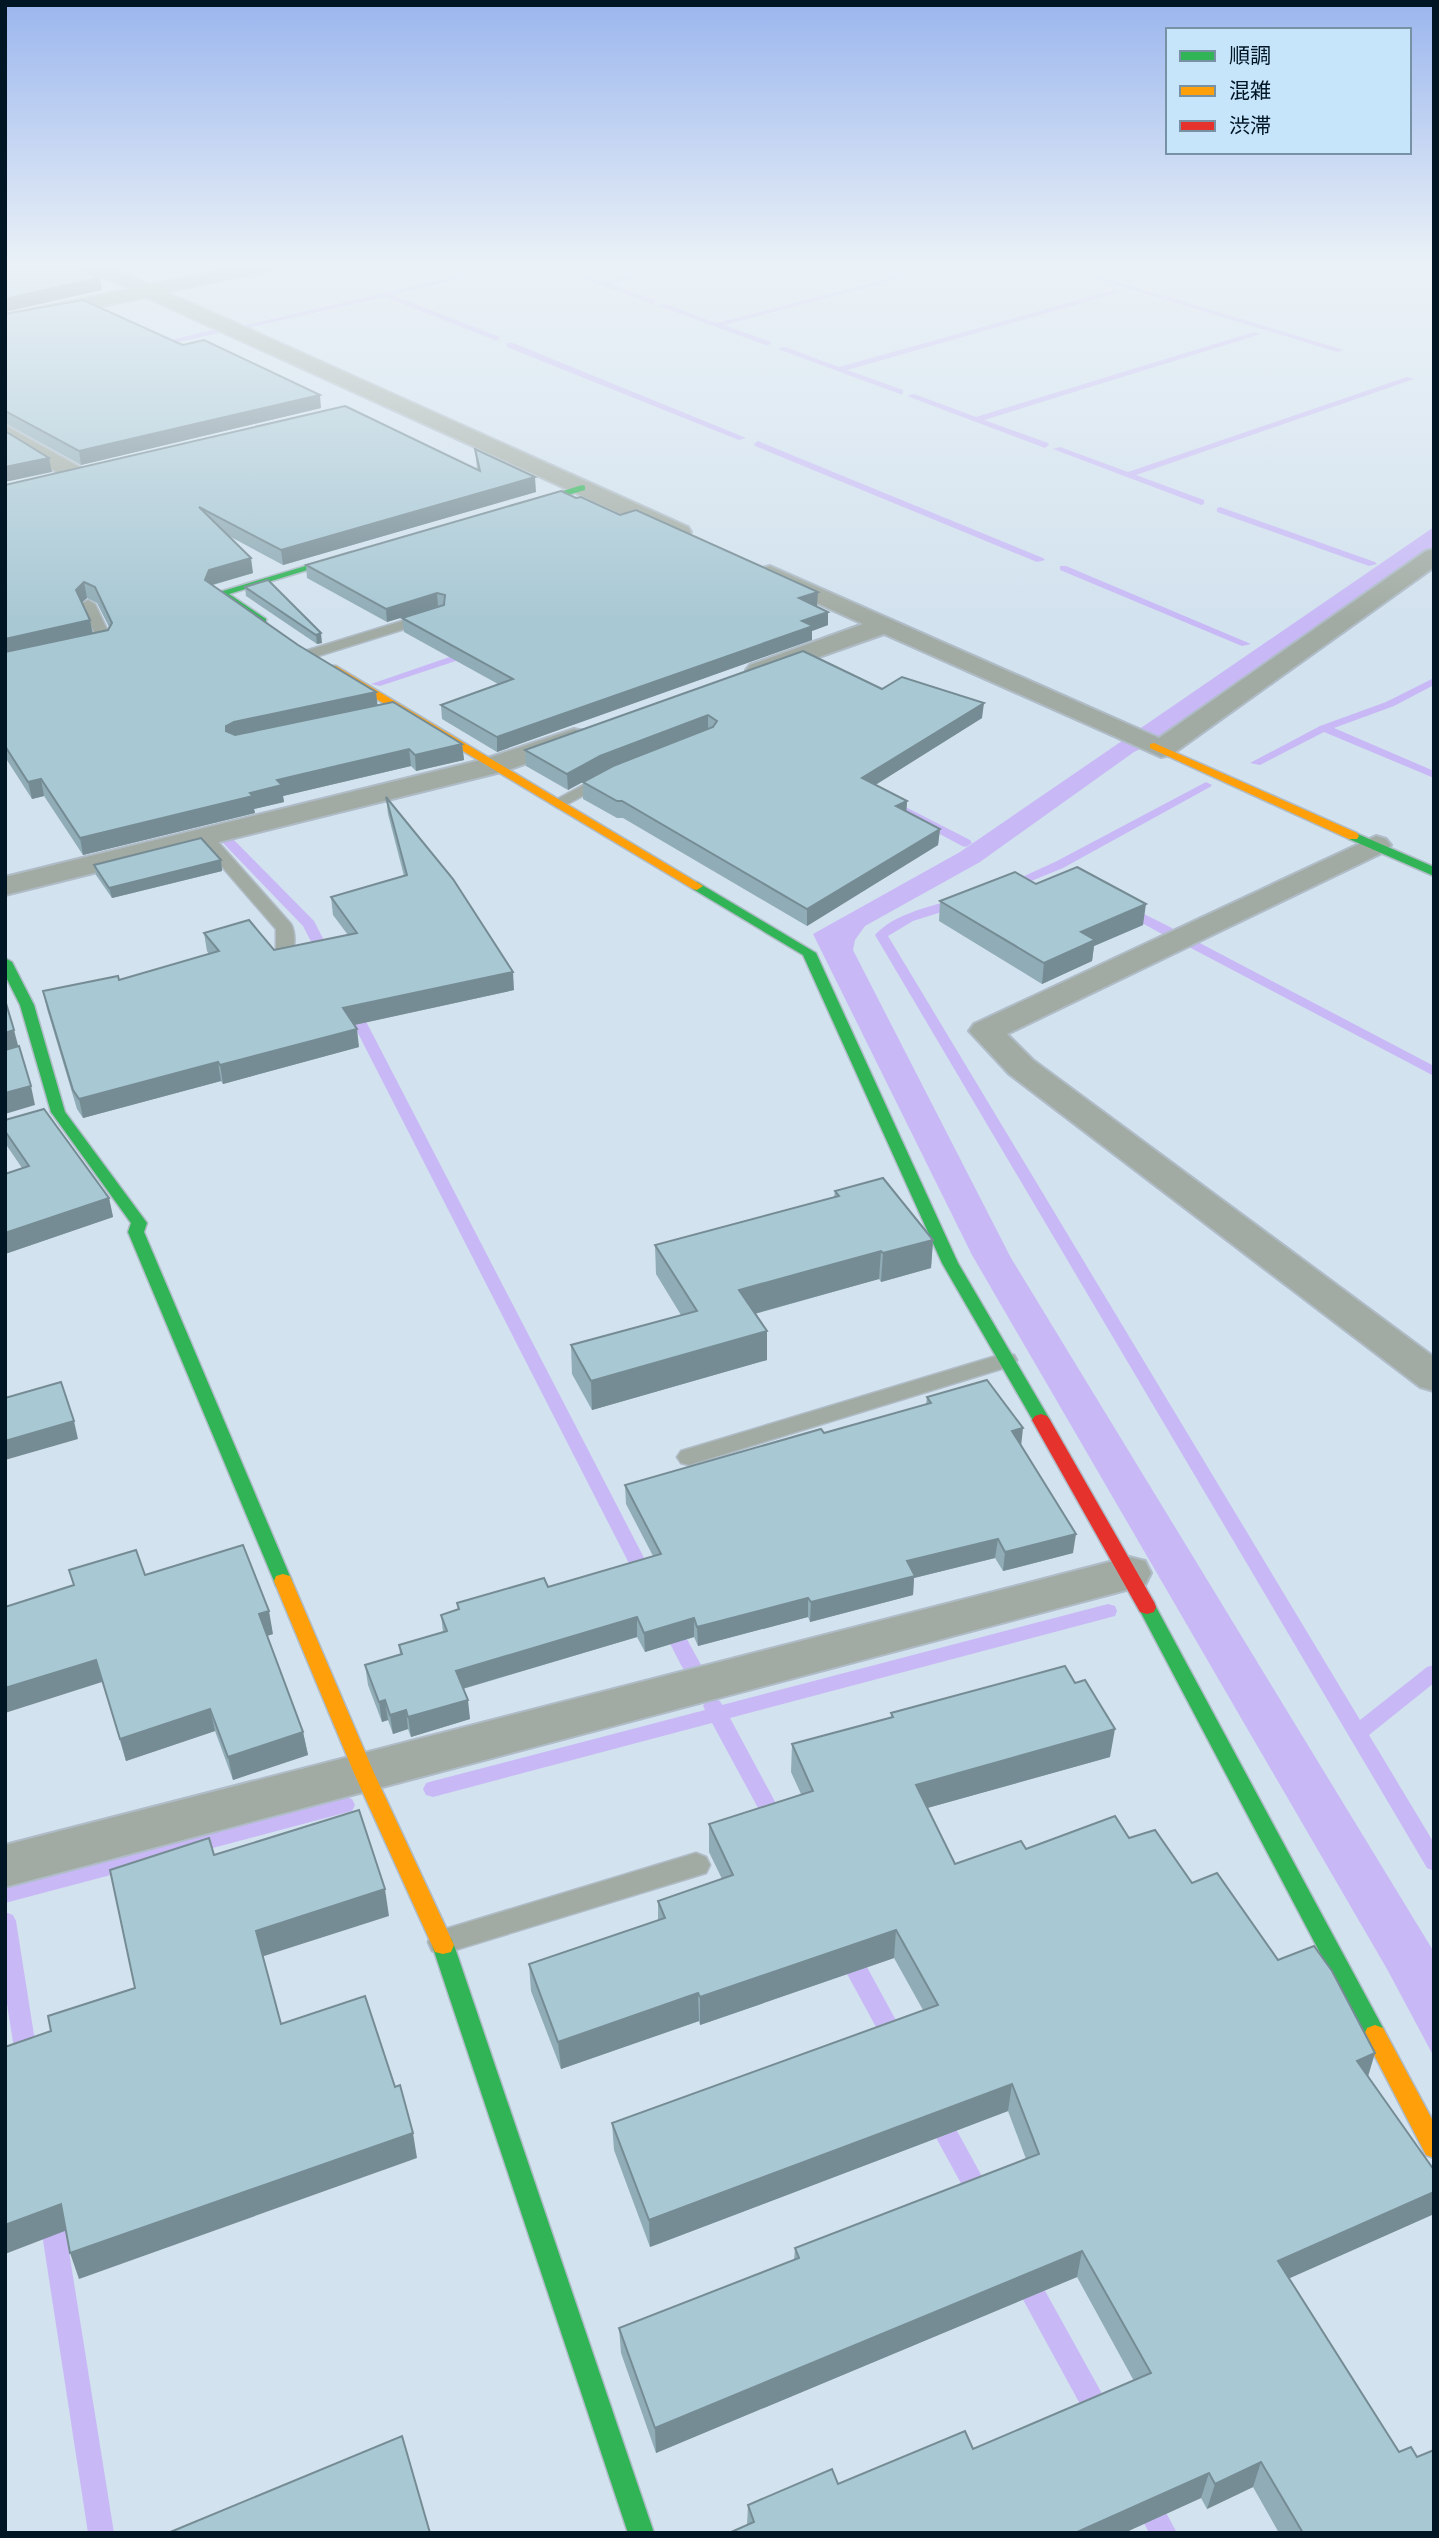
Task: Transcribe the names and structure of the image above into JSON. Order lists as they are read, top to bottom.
{
  "legend": ["順調", "混雑", "渋滞"]
}
